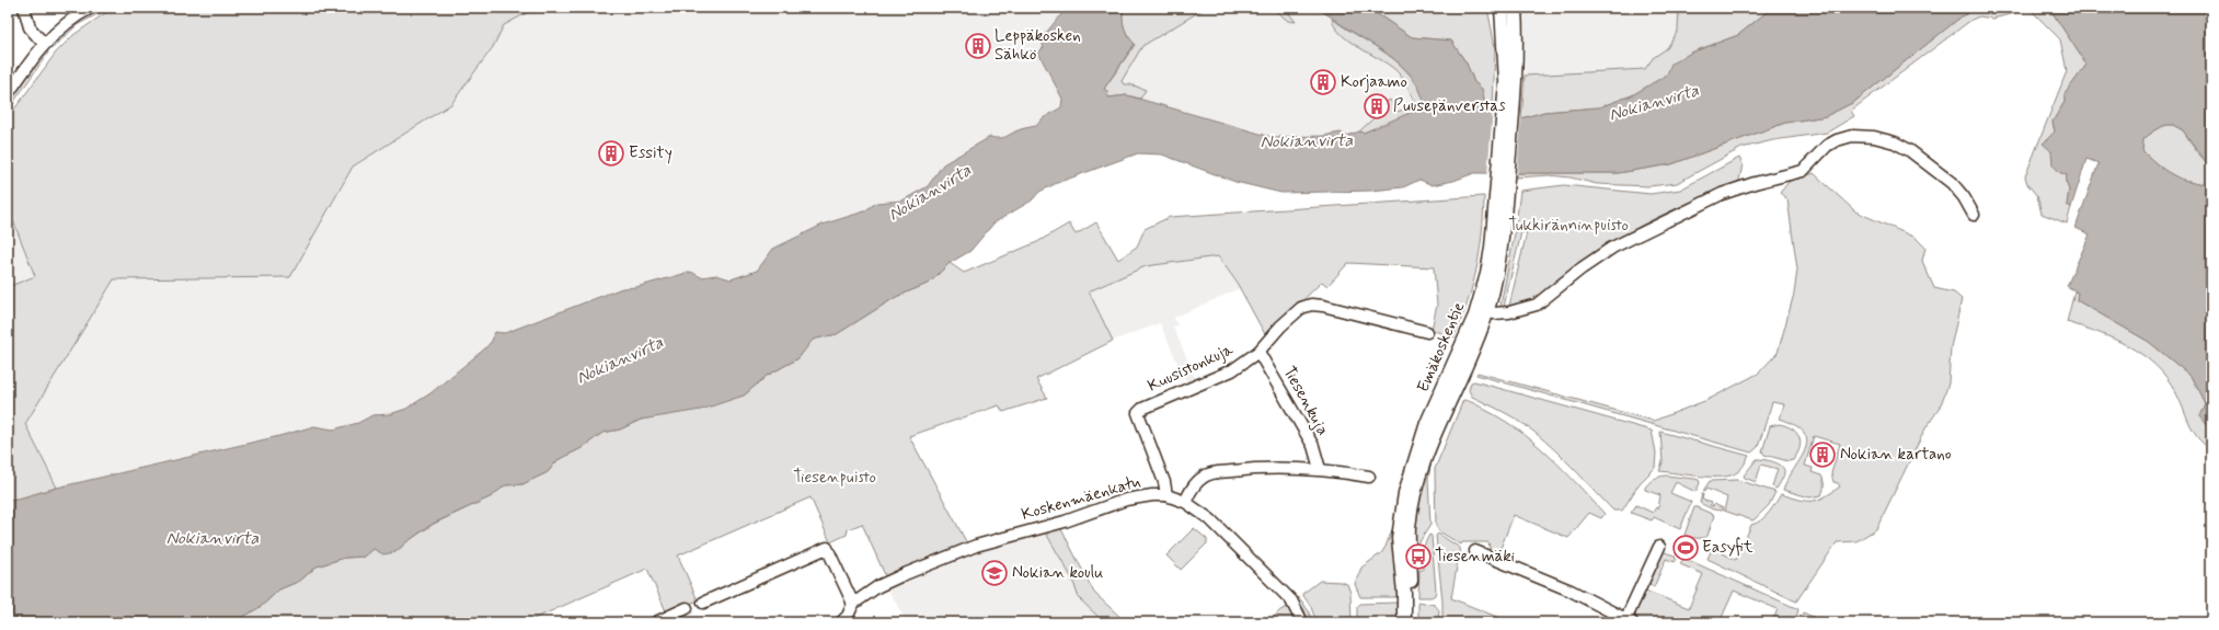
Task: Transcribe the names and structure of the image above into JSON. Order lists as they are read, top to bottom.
{
  "streets": {
    "main road": ["Emäkoskentie"],
    "street": ["Kuusistonkuja", "Tiesenkuja", "Koskenmäenkatu"]
  },
  "crossings": [
    ["Kuusistonkuja", "Tiesenkuja"],
    ["Kuusistonkuja", "Koskenmäenkatu"]
  ],
  "water": ["Nokianvirta"],
  "parks": ["Tukkiränninpuisto", "Tiesenpuisto"],
  "places": {
    "building": [
      "Leppäkosken Sähkö",
      "Korjaamo",
      "Puusepänverstas",
      "Essity",
      "Nokian kartano"
    ],
    "sports": ["Easyfit"],
    "bus stop": ["Tiesenmäki"],
    "school or university": ["Nokian koulu"]
  }
}
